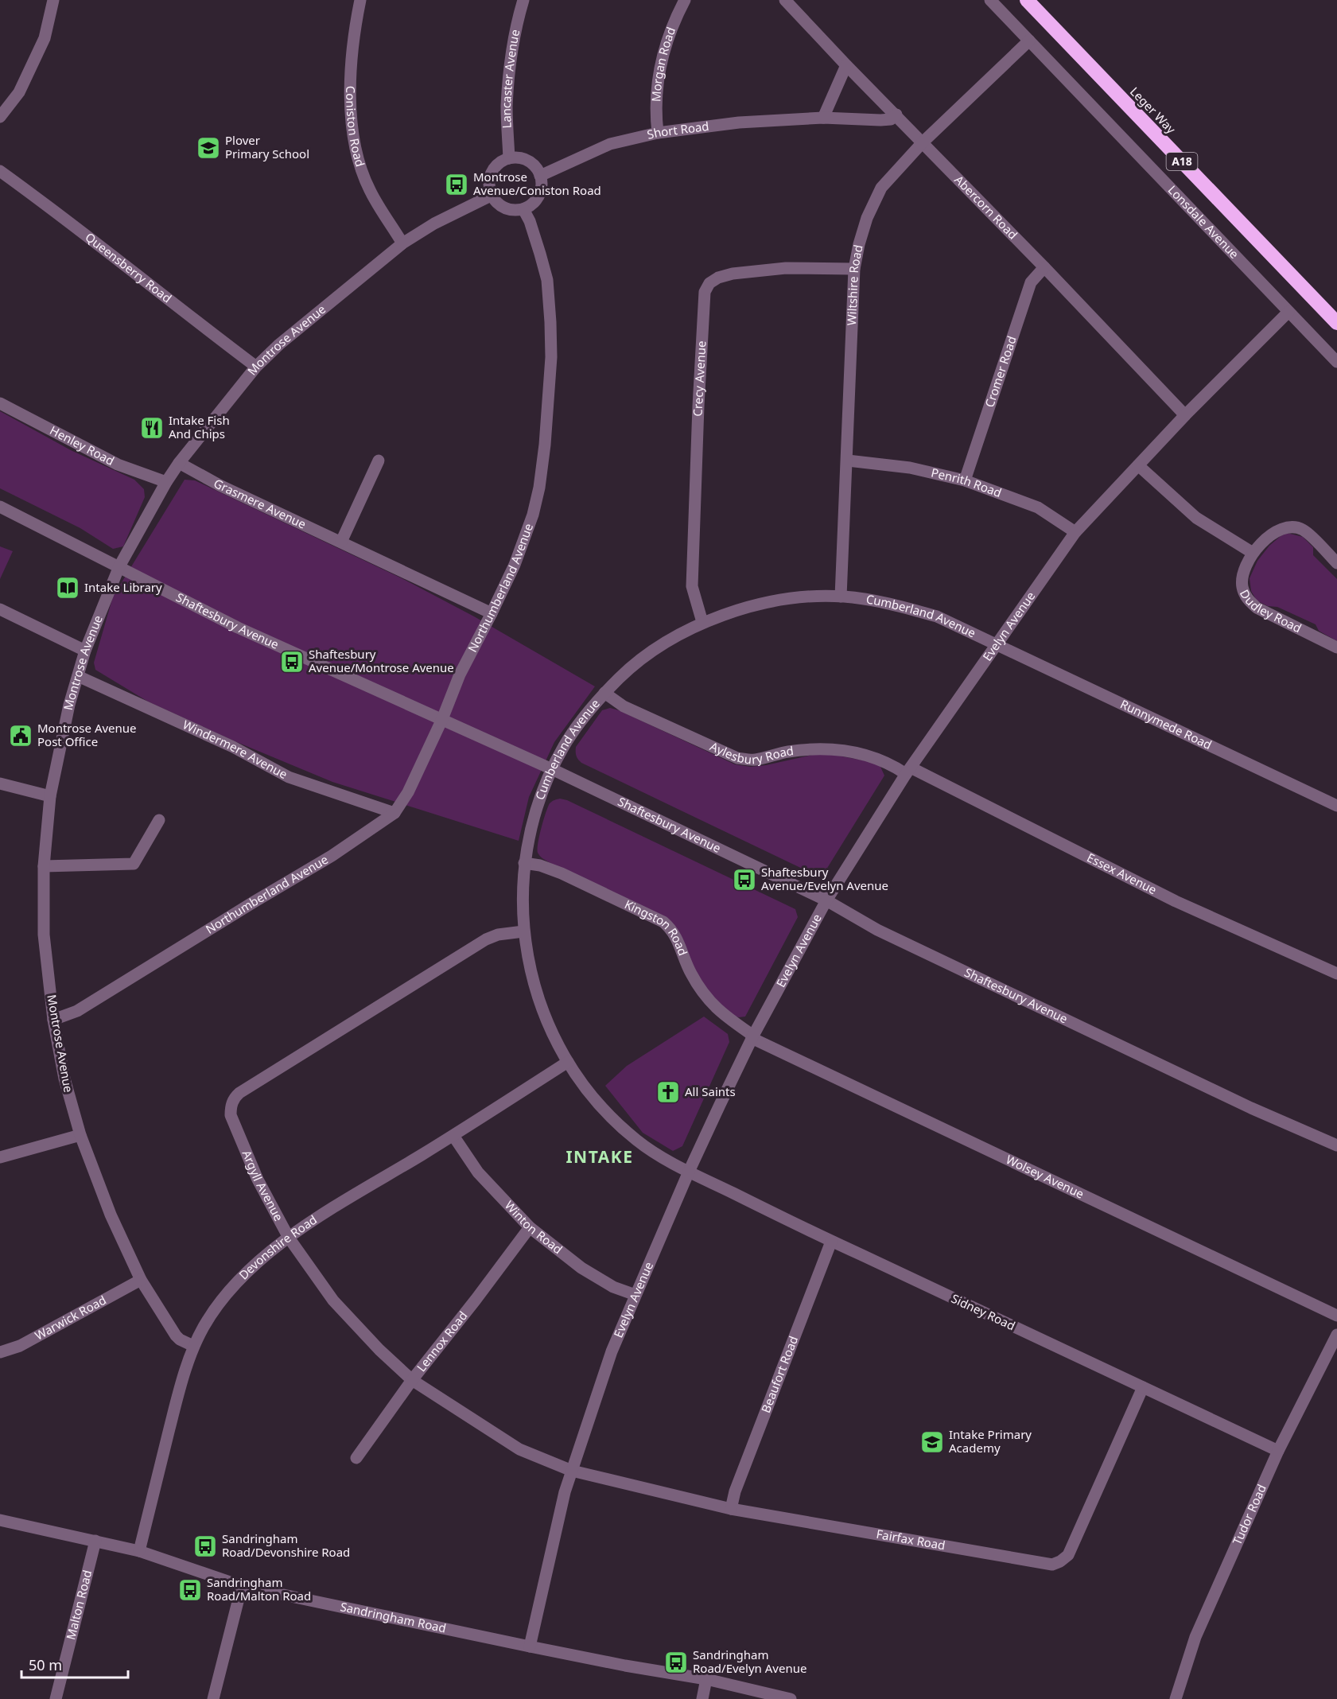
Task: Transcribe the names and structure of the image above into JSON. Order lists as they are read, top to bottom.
{
  "streets": {
    "highway": ["Leger Way", "A18"],
    "street": [
      "Morgan Road",
      "Lancaster Avenue",
      "Coniston Road",
      "Short Road",
      "Abercorn Road",
      "Lonsdale Avenue",
      "Queensberry Road",
      "Wiltshire Road",
      "Montrose Avenue",
      "Cromer Road",
      "Crecy Avenue",
      "Henley Road",
      "Penrith Road",
      "Grasmere Avenue",
      "Northumberland Avenue",
      "Dudley Road",
      "Cumberland Avenue",
      "Shaftesbury Avenue",
      "Evelyn Avenue",
      "Runnymede Road",
      "Aylesbury Road",
      "Windermere Avenue",
      "Essex Avenue",
      "Kingston Road",
      "Wolsey Avenue",
      "Argyll Avenue",
      "Winton Road",
      "Devonshire Road",
      "Sidney Road",
      "Warwick Road",
      "Lennox Road",
      "Beaufort Road",
      "Tudor Road",
      "Fairfax Road",
      "Malton Road",
      "Sandringham Road"
    ]
  },
  "crossings": [
    ["Morgan Road", "Short Road"],
    ["Lancaster Avenue", "Short Road"],
    ["Lancaster Avenue", "Montrose Avenue"],
    ["Lancaster Avenue", "Northumberland Avenue"],
    ["Coniston Road", "Montrose Avenue"],
    ["Short Road", "Abercorn Road"],
    ["Short Road", "Montrose Avenue"],
    ["Short Road", "Northumberland Avenue"],
    ["Abercorn Road", "Wiltshire Road"],
    ["Abercorn Road", "Cromer Road"],
    ["Abercorn Road", "Evelyn Avenue"],
    ["Lonsdale Avenue", "Wiltshire Road"],
    ["Lonsdale Avenue", "Evelyn Avenue"],
    ["Queensberry Road", "Montrose Avenue"],
    ["Wiltshire Road", "Crecy Avenue"],
    ["Wiltshire Road", "Penrith Road"],
    ["Wiltshire Road", "Cumberland Avenue"],
    ["Montrose Avenue", "Henley Road"],
    ["Montrose Avenue", "Grasmere Avenue"],
    ["Montrose Avenue", "Northumberland Avenue"],
    ["Montrose Avenue", "Shaftesbury Avenue"],
    ["Montrose Avenue", "Windermere Avenue"],
    ["Montrose Avenue", "Devonshire Road"],
    ["Montrose Avenue", "Warwick Road"],
    ["Cromer Road", "Penrith Road"],
    ["Crecy Avenue", "Cumberland Avenue"],
    ["Penrith Road", "Evelyn Avenue"],
    ["Grasmere Avenue", "Northumberland Avenue"],
    ["Northumberland Avenue", "Shaftesbury Avenue"],
    ["Northumberland Avenue", "Windermere Avenue"],
    ["Cumberland Avenue", "Shaftesbury Avenue"],
    ["Cumberland Avenue", "Evelyn Avenue"],
    ["Cumberland Avenue", "Runnymede Road"],
    ["Cumberland Avenue", "Aylesbury Road"],
    ["Cumberland Avenue", "Kingston Road"],
    ["Cumberland Avenue", "Argyll Avenue"],
    ["Cumberland Avenue", "Devonshire Road"],
    ["Cumberland Avenue", "Sidney Road"],
    ["Shaftesbury Avenue", "Evelyn Avenue"],
    ["Evelyn Avenue", "Runnymede Road"],
    ["Evelyn Avenue", "Aylesbury Road"],
    ["Evelyn Avenue", "Essex Avenue"],
    ["Evelyn Avenue", "Kingston Road"],
    ["Evelyn Avenue", "Wolsey Avenue"],
    ["Evelyn Avenue", "Argyll Avenue"],
    ["Evelyn Avenue", "Winton Road"],
    ["Evelyn Avenue", "Sidney Road"],
    ["Evelyn Avenue", "Fairfax Road"],
    ["Evelyn Avenue", "Sandringham Road"],
    ["Aylesbury Road", "Essex Avenue"],
    ["Kingston Road", "Wolsey Avenue"],
    ["Argyll Avenue", "Devonshire Road"],
    ["Argyll Avenue", "Lennox Road"],
    ["Argyll Avenue", "Fairfax Road"],
    ["Winton Road", "Devonshire Road"],
    ["Winton Road", "Lennox Road"],
    ["Devonshire Road", "Sandringham Road"],
    ["Sidney Road", "Beaufort Road"],
    ["Sidney Road", "Tudor Road"],
    ["Sidney Road", "Fairfax Road"],
    ["Beaufort Road", "Fairfax Road"],
    ["Malton Road", "Sandringham Road"]
  ],
  "districts": ["INTAKE"],
  "places": {
    "school or university": ["Plover Primary School", "Intake Primary Academy"],
    "bus stop": [
      "Montrose Avenue/Coniston Road",
      "Shaftesbury Avenue/Montrose Avenue",
      "Shaftesbury Avenue/Evelyn Avenue",
      "Sandringham Road/Devonshire Road",
      "Sandringham Road/Malton Road",
      "Sandringham Road/Evelyn Avenue"
    ],
    "restaurant": ["Intake Fish And Chips"],
    "library": ["Intake Library"],
    "public building": ["Montrose Avenue Post Office"],
    "church": ["All Saints"]
  },
  "scale_bar": "50 m"
}
